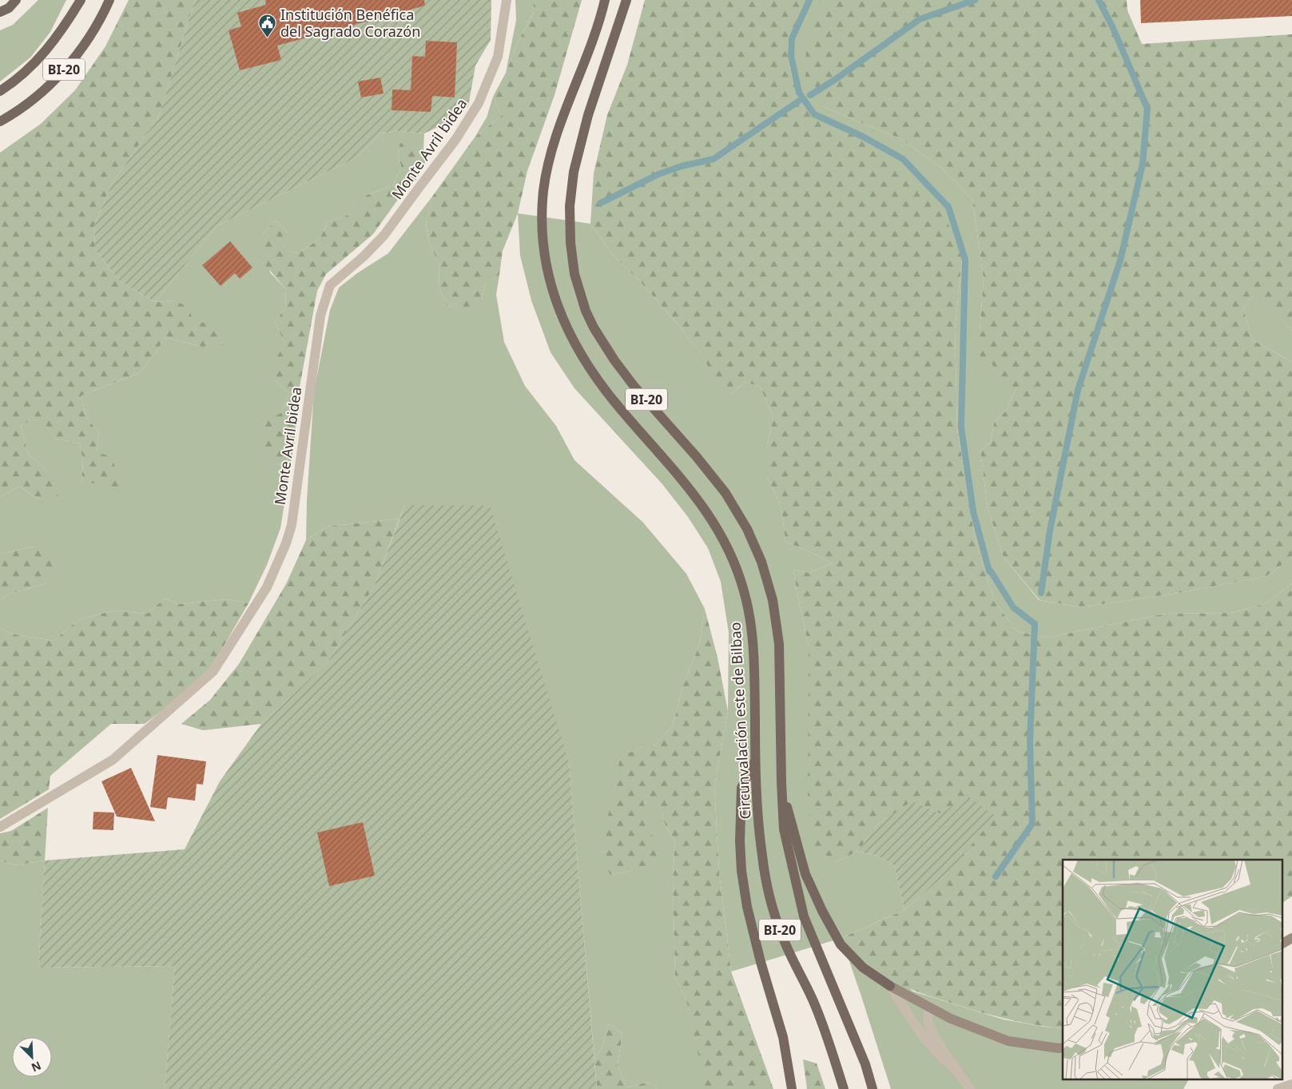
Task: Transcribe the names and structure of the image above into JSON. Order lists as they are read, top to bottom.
{
  "streets": {
    "main road": ["BI-20", "Circunvalación este de Bilbao"],
    "street": ["Monte Avril bidea"]
  },
  "places": {
    "public building": ["Institución Benéfica del Sagrado Corazón"]
  },
  "north": "bottom right"
}
